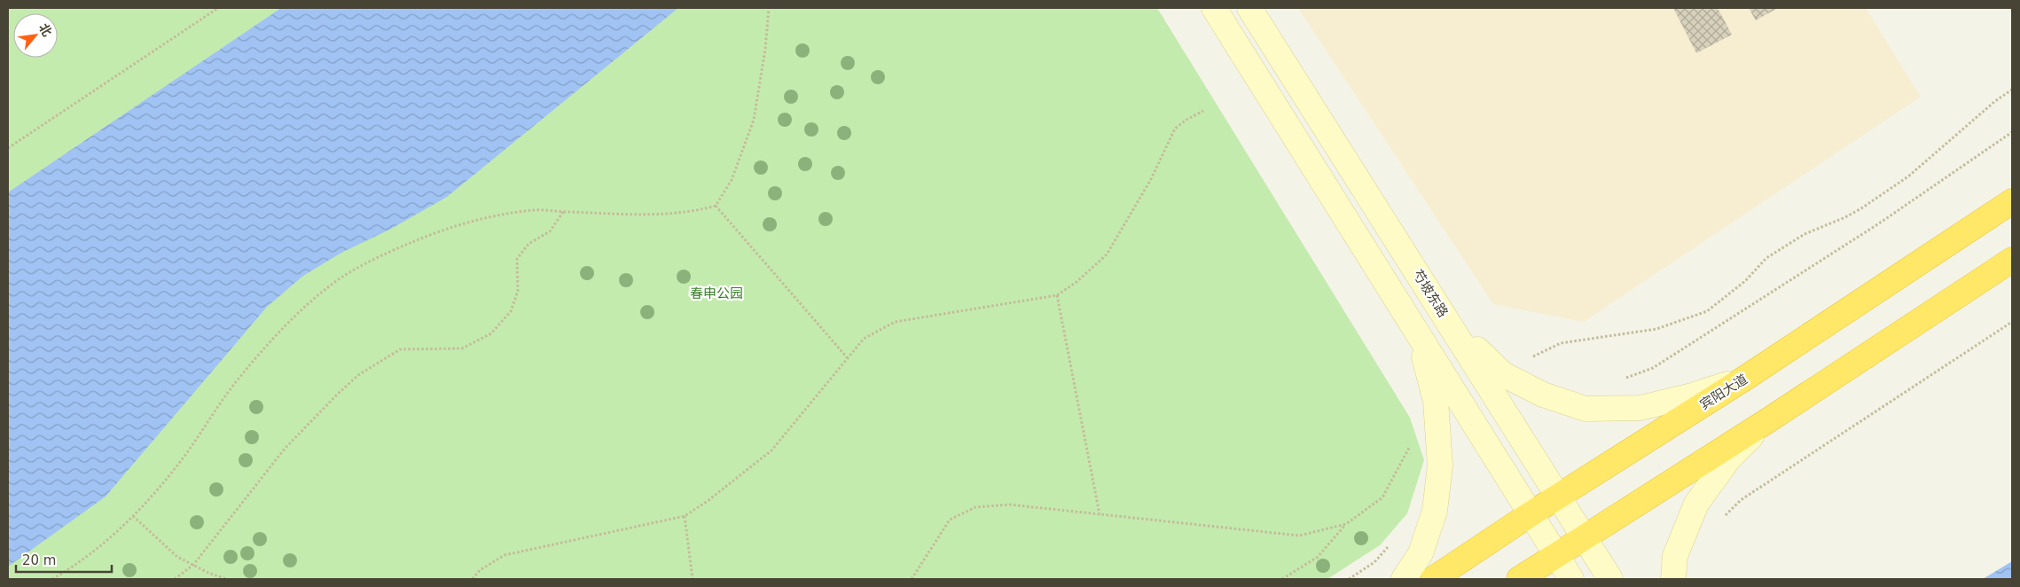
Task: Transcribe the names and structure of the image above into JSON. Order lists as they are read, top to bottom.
{
  "streets": {
    "highway": ["宾阳大道"],
    "street": ["芍坡东路"]
  },
  "crossings": [
    ["芍坡东路", "宾阳大道"]
  ],
  "parks": ["春申公园"],
  "scale_bar": "20 m",
  "north": "top right"
}
